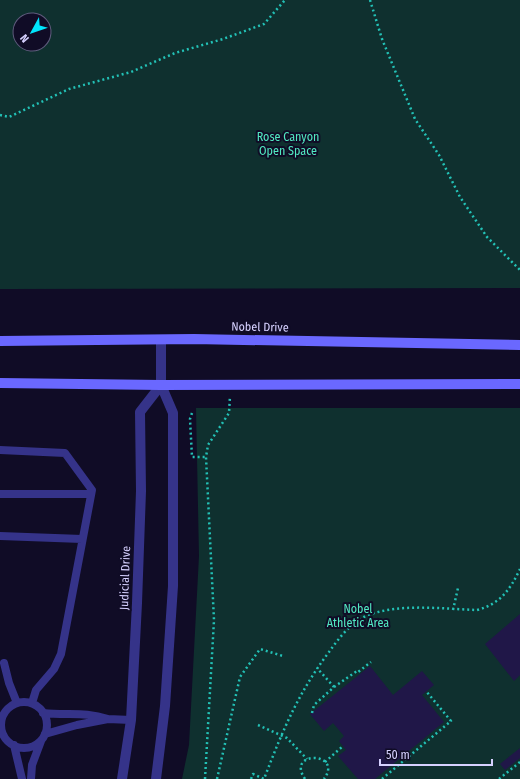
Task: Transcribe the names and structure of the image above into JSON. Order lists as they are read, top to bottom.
{
  "streets": {
    "main road": ["Nobel Drive"],
    "street": ["Judicial Drive"]
  },
  "parks": ["Rose Canyon Open Space", "Nobel Athletic Area"],
  "scale_bar": "50 m",
  "north": "bottom left"
}
